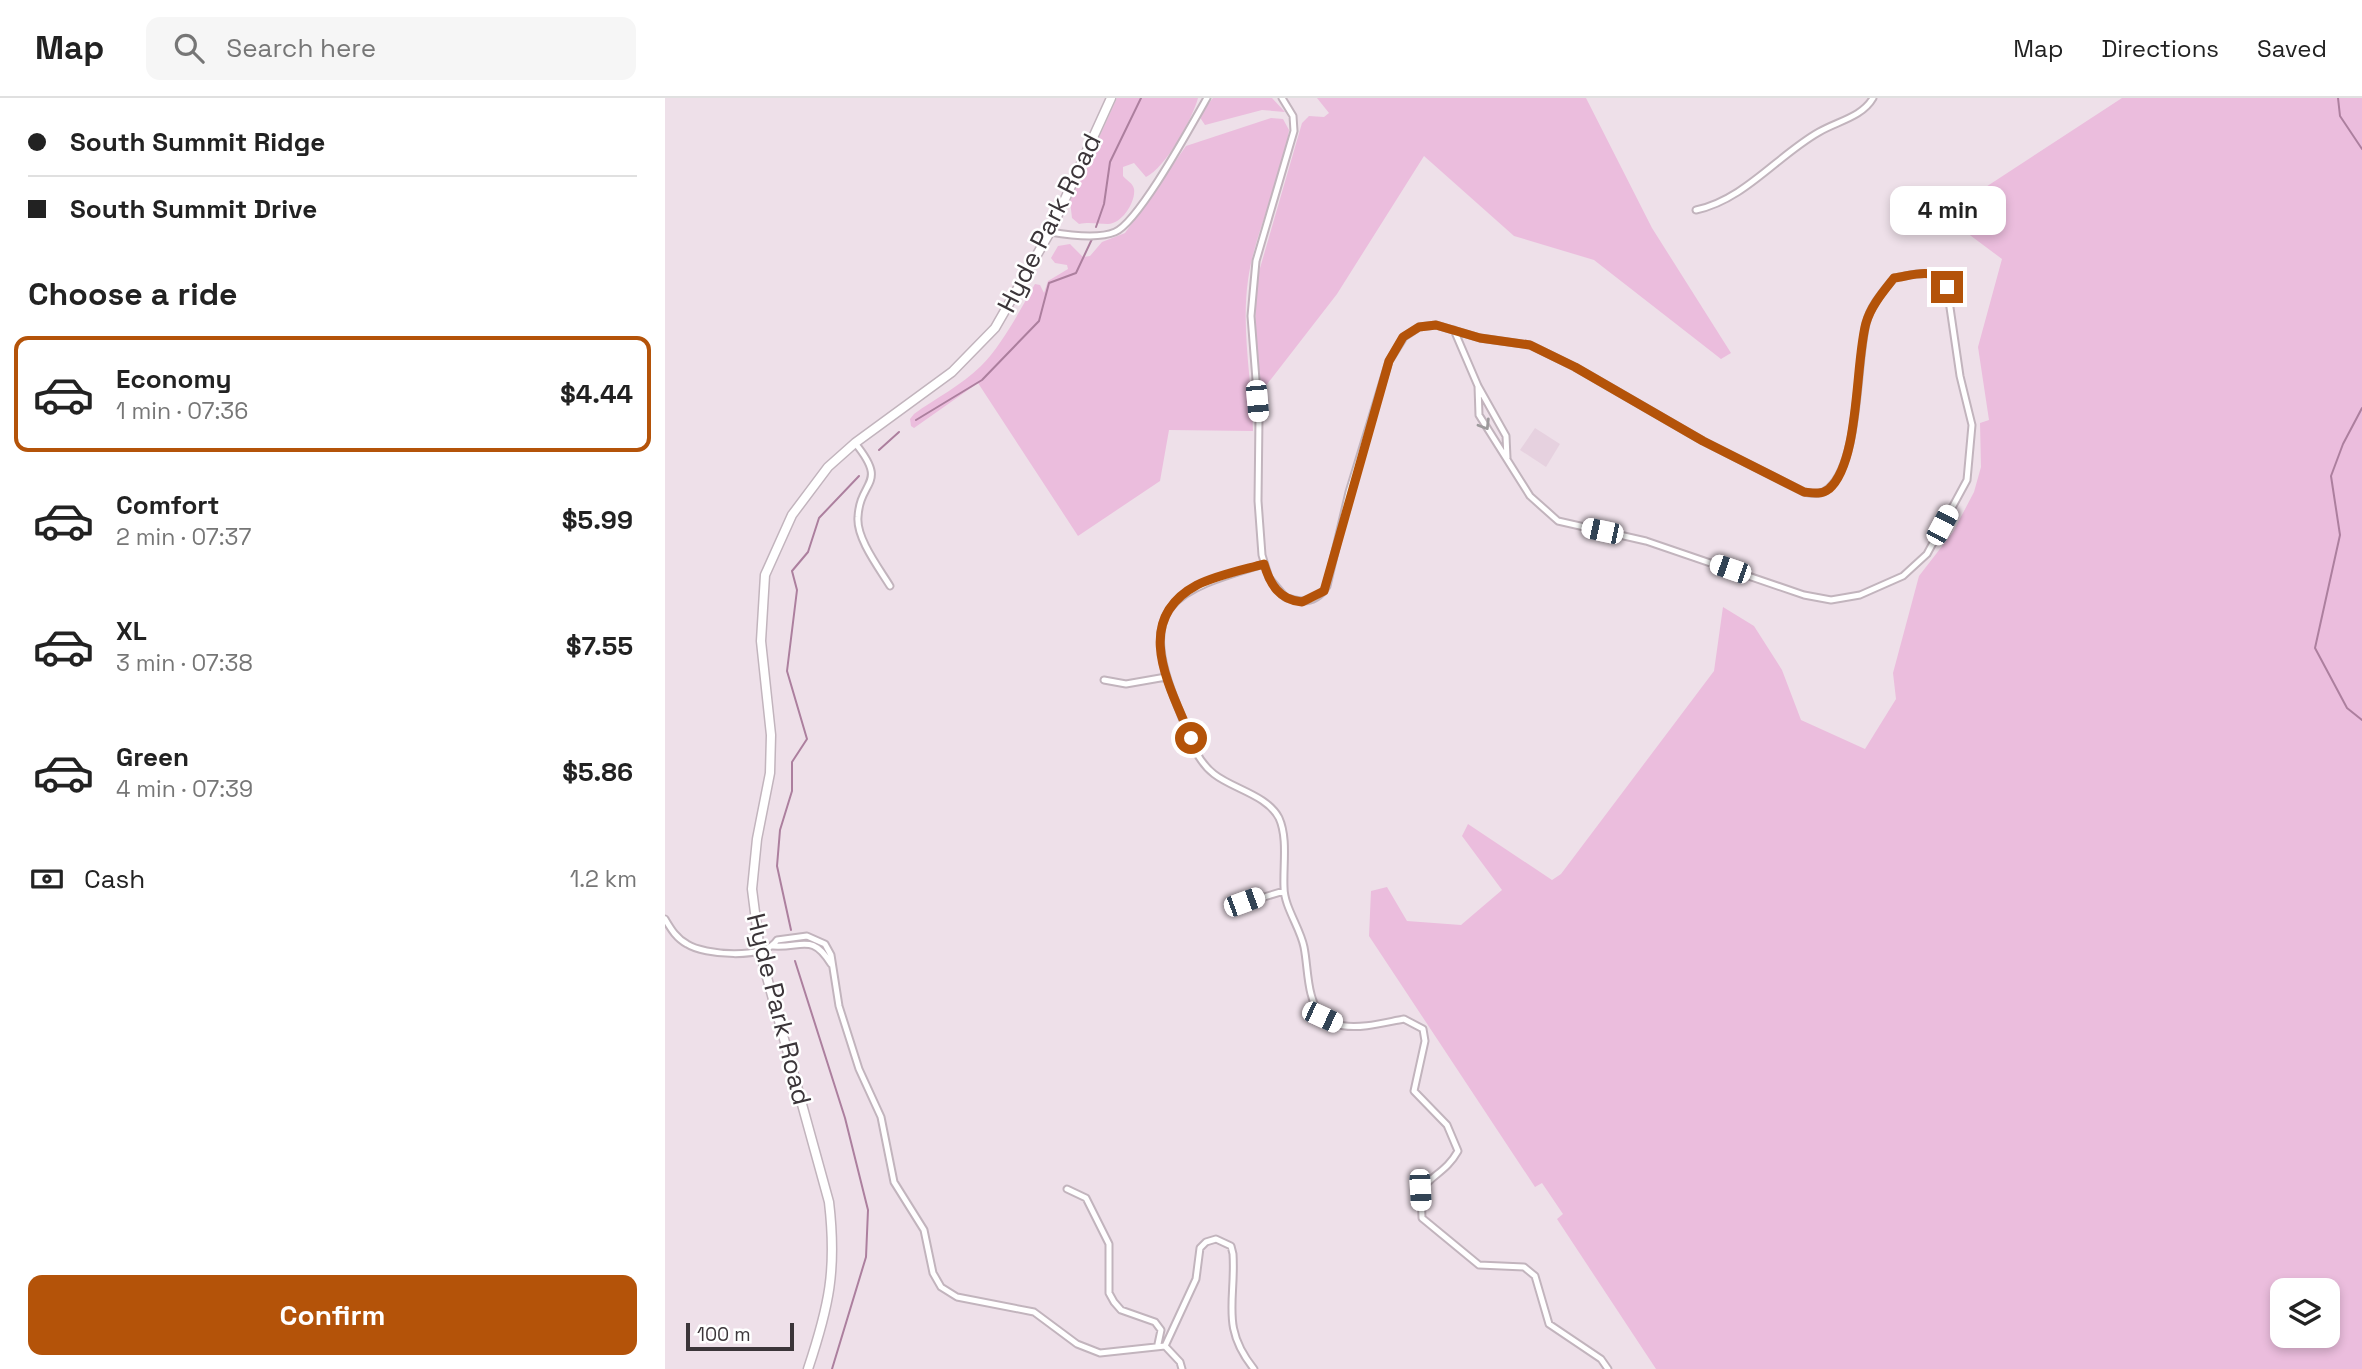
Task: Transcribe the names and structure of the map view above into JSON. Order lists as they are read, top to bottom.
{
  "streets": {
    "main road": ["Hyde Park Road"]
  },
  "scale_bar": "100 m",
  "page": {
    "header": "Map",
    "search": "Search here",
    "nav": ["Map", "Directions", "Saved"],
    "banner": ["South Summit Ridge", "South Summit Drive"],
    "bubble": "4 min",
    "heading": "Choose a ride",
    "list": [
      {
        "name": "Economy",
        "note": "1 min · 07:36",
        "value": "$4.44"
      },
      {
        "name": "Comfort",
        "note": "2 min · 07:37",
        "value": "$5.99"
      },
      {
        "name": "XL",
        "note": "3 min · 07:38",
        "value": "$7.55"
      },
      {
        "name": "Green",
        "note": "4 min · 07:39",
        "value": "$5.86"
      }
    ],
    "pay": ["Cash", "1.2 km"],
    "buttons": "Confirm",
    "scale": "100 m"
  }
}
